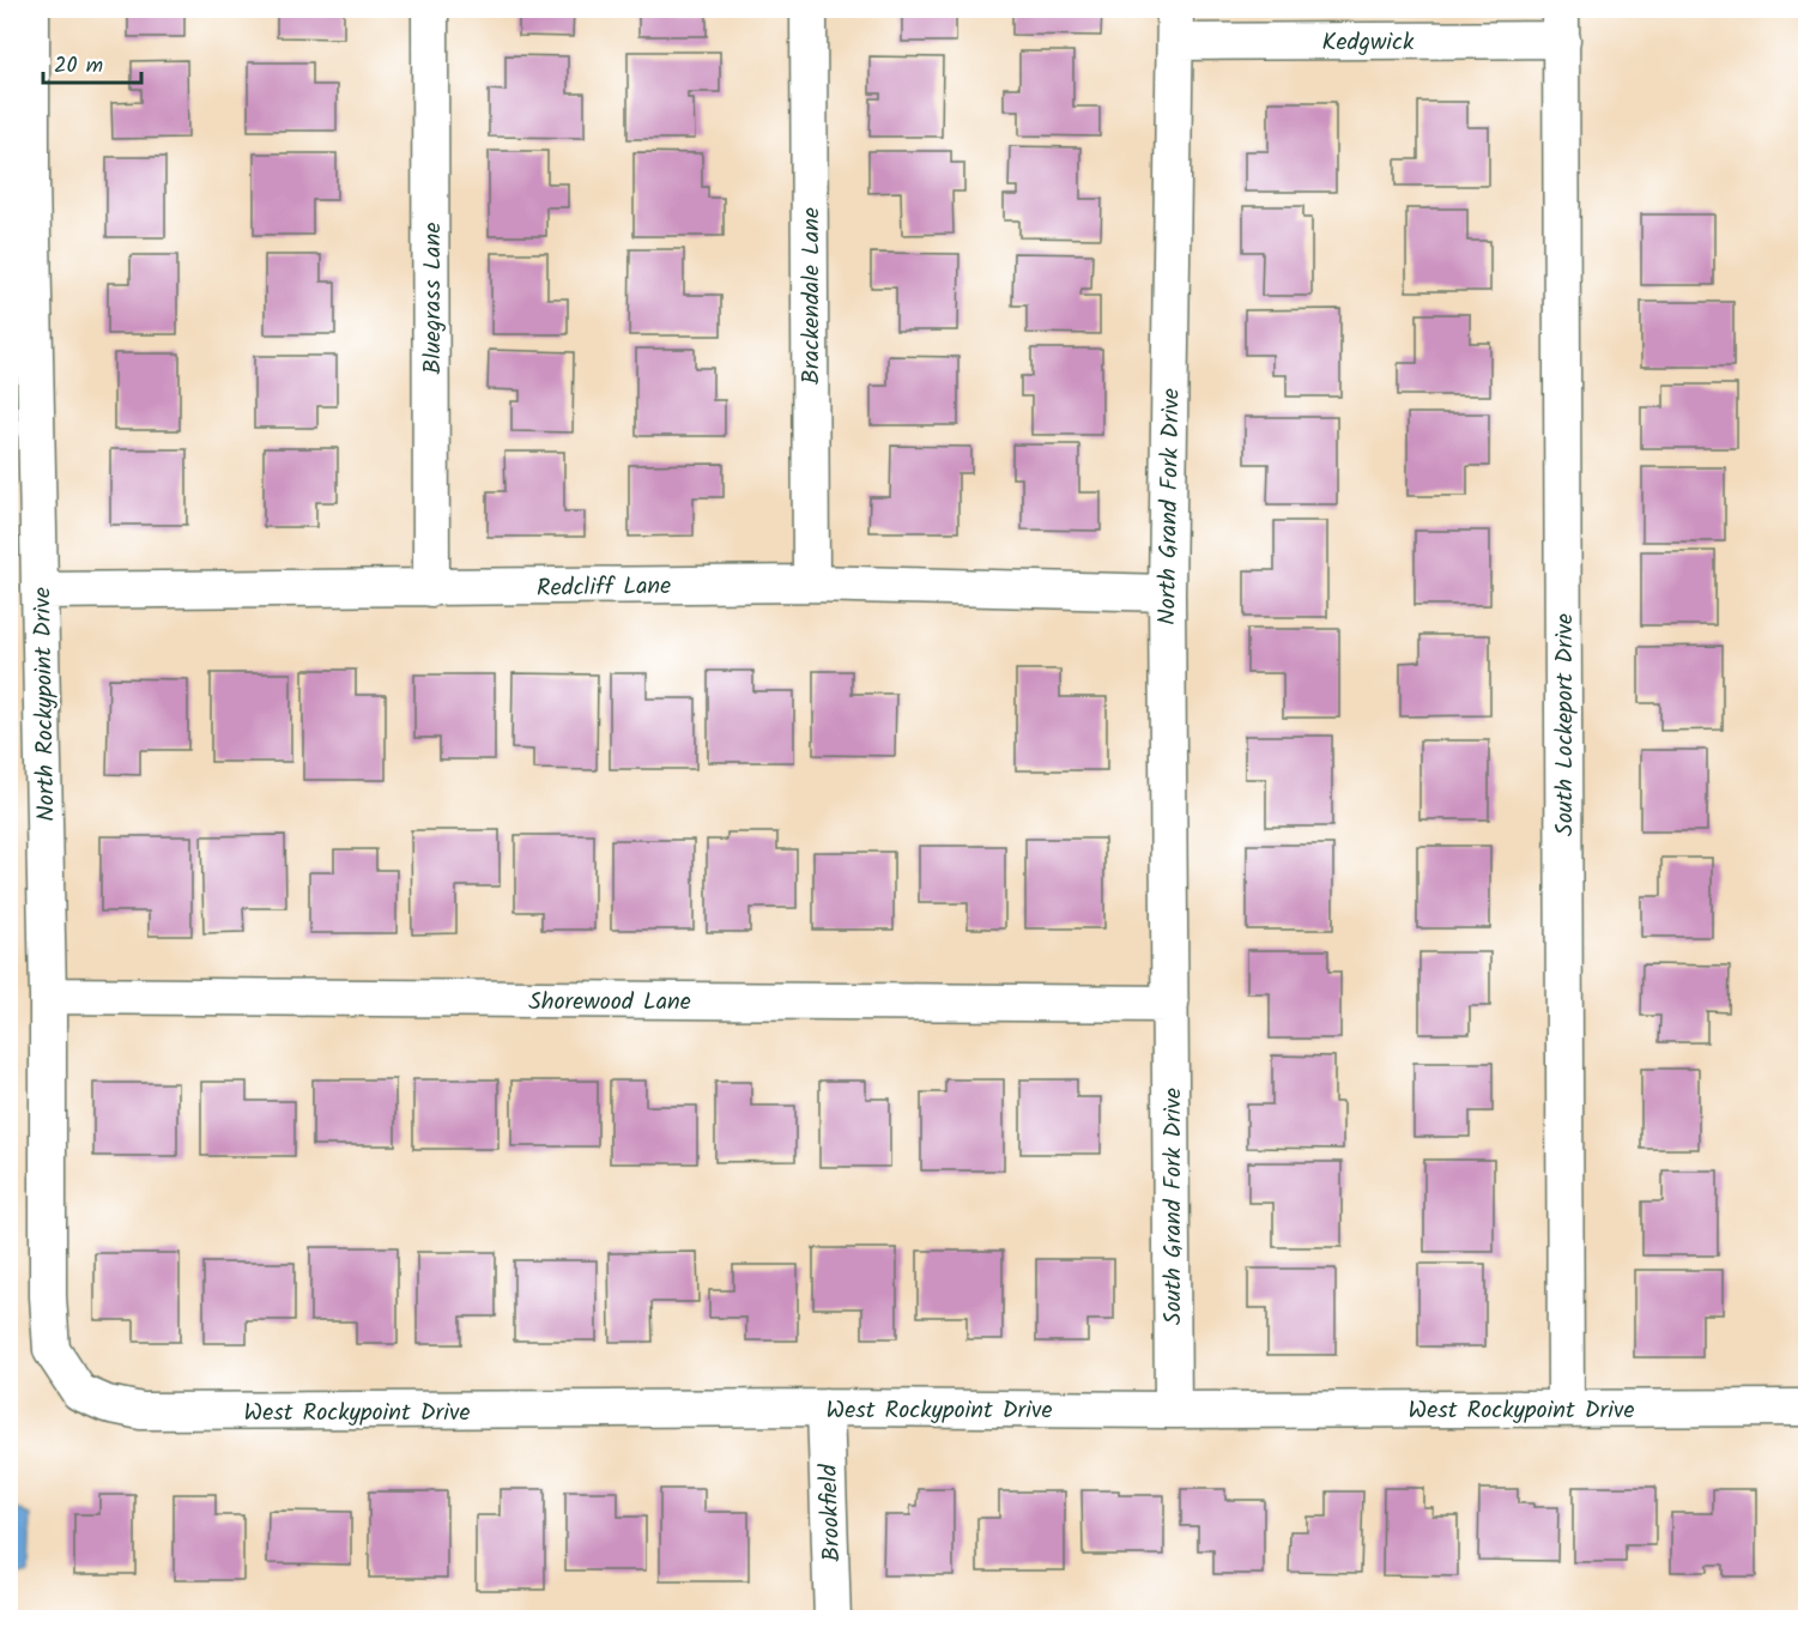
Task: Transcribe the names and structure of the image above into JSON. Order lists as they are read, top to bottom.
{
  "streets": {
    "street": [
      "Kedgwick",
      "Brackendale Lane",
      "Bluegrass Lane",
      "North Grand Fork Drive",
      "Redcliff Lane",
      "North Rockypoint Drive",
      "South Lockeport Drive",
      "Shorewood Lane",
      "South Grand Fork Drive",
      "West Rockypoint Drive",
      "Brookfield"
    ]
  },
  "crossings": [
    ["Kedgwick", "North Grand Fork Drive"],
    ["Kedgwick", "South Lockeport Drive"],
    ["Brackendale Lane", "Redcliff Lane"],
    ["Bluegrass Lane", "Redcliff Lane"],
    ["North Grand Fork Drive", "Redcliff Lane"],
    ["North Grand Fork Drive", "Shorewood Lane"],
    ["North Grand Fork Drive", "South Grand Fork Drive"],
    ["Redcliff Lane", "North Rockypoint Drive"],
    ["North Rockypoint Drive", "Shorewood Lane"],
    ["North Rockypoint Drive", "West Rockypoint Drive"],
    ["South Lockeport Drive", "West Rockypoint Drive"],
    ["Shorewood Lane", "South Grand Fork Drive"],
    ["South Grand Fork Drive", "West Rockypoint Drive"],
    ["West Rockypoint Drive", "Brookfield"]
  ],
  "scale_bar": "20 m"
}
